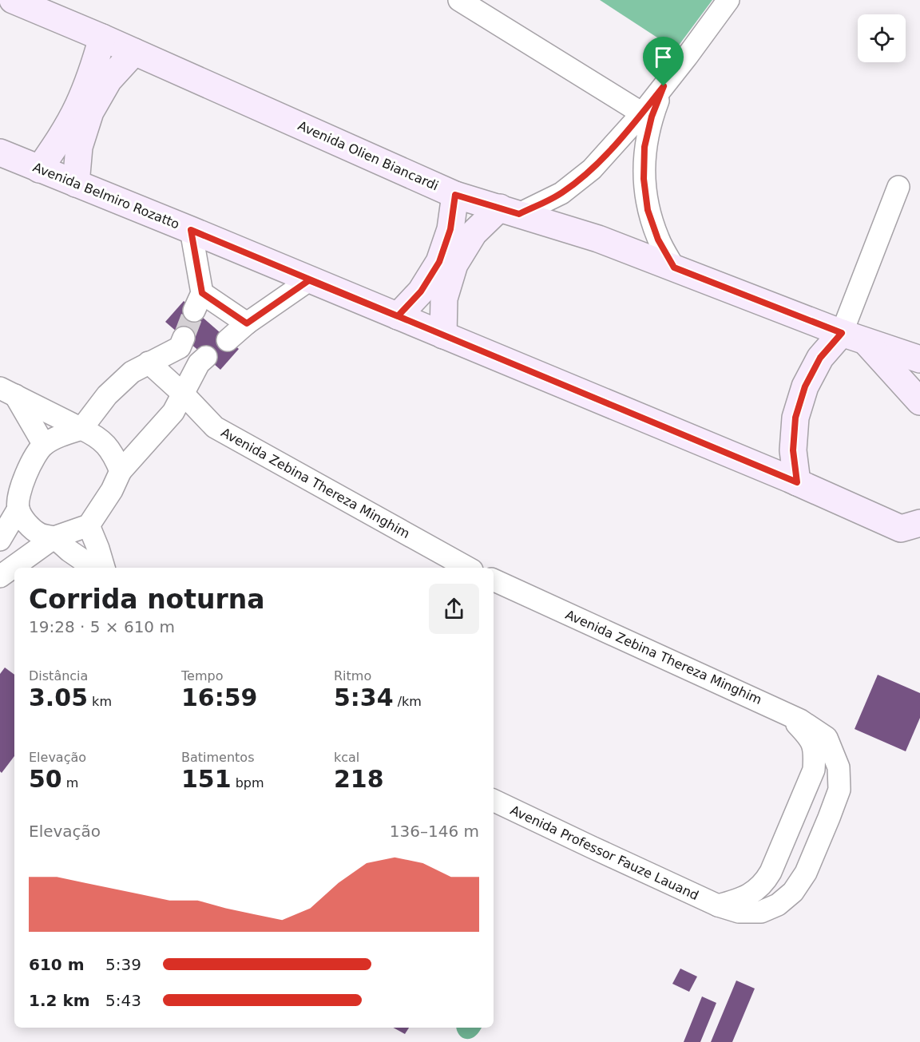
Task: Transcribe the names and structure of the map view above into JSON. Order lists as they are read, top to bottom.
{
  "streets": {
    "street": [
      "Avenida Olien Biancardi",
      "Avenida Belmiro Rozatto",
      "Avenida Zebina Thereza Minghim",
      "Avenida Professor Fauze Lauand"
    ]
  },
  "crossings": [
    ["Avenida Zebina Thereza Minghim", "Avenida Professor Fauze Lauand"]
  ],
  "page": {
    "heading": ["Corrida noturna", "19:28 · 5 × 610 m"],
    "stats": [
      ["Distância", "3.05 km"],
      ["Tempo", "16:59"],
      ["Ritmo", "5:34 /km"],
      ["Elevação", "50 m"],
      ["Batimentos", "151 bpm"],
      ["kcal", "218"]
    ],
    "chart": ["Elevação", "136–146 m"],
    "list": [
      {
        "name": "610 m",
        "note": "5:39"
      },
      {
        "name": "1.2 km",
        "note": "5:43"
      }
    ]
  }
}
